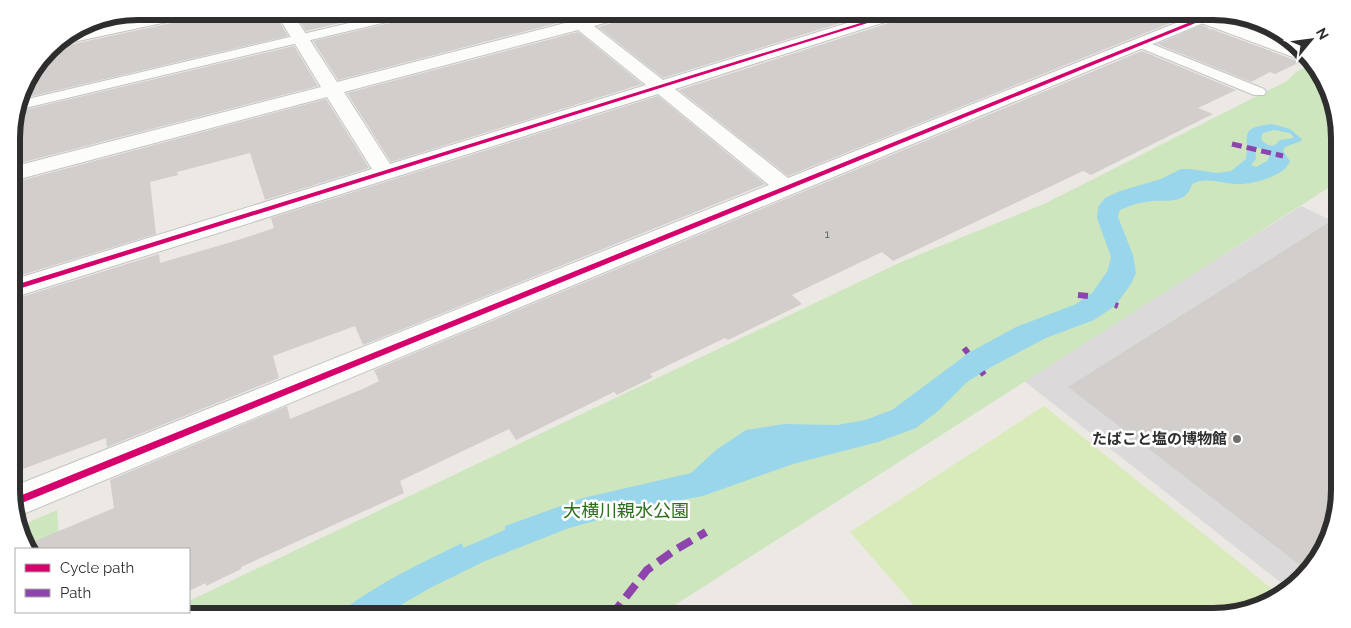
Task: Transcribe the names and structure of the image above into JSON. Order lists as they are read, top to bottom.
{
  "parks": ["大横川親水公園"],
  "places": ["たばこと塩の博物館"],
  "house_numbers": ["1"],
  "legend": ["Cycle path", "Path"],
  "north": "top right"
}
